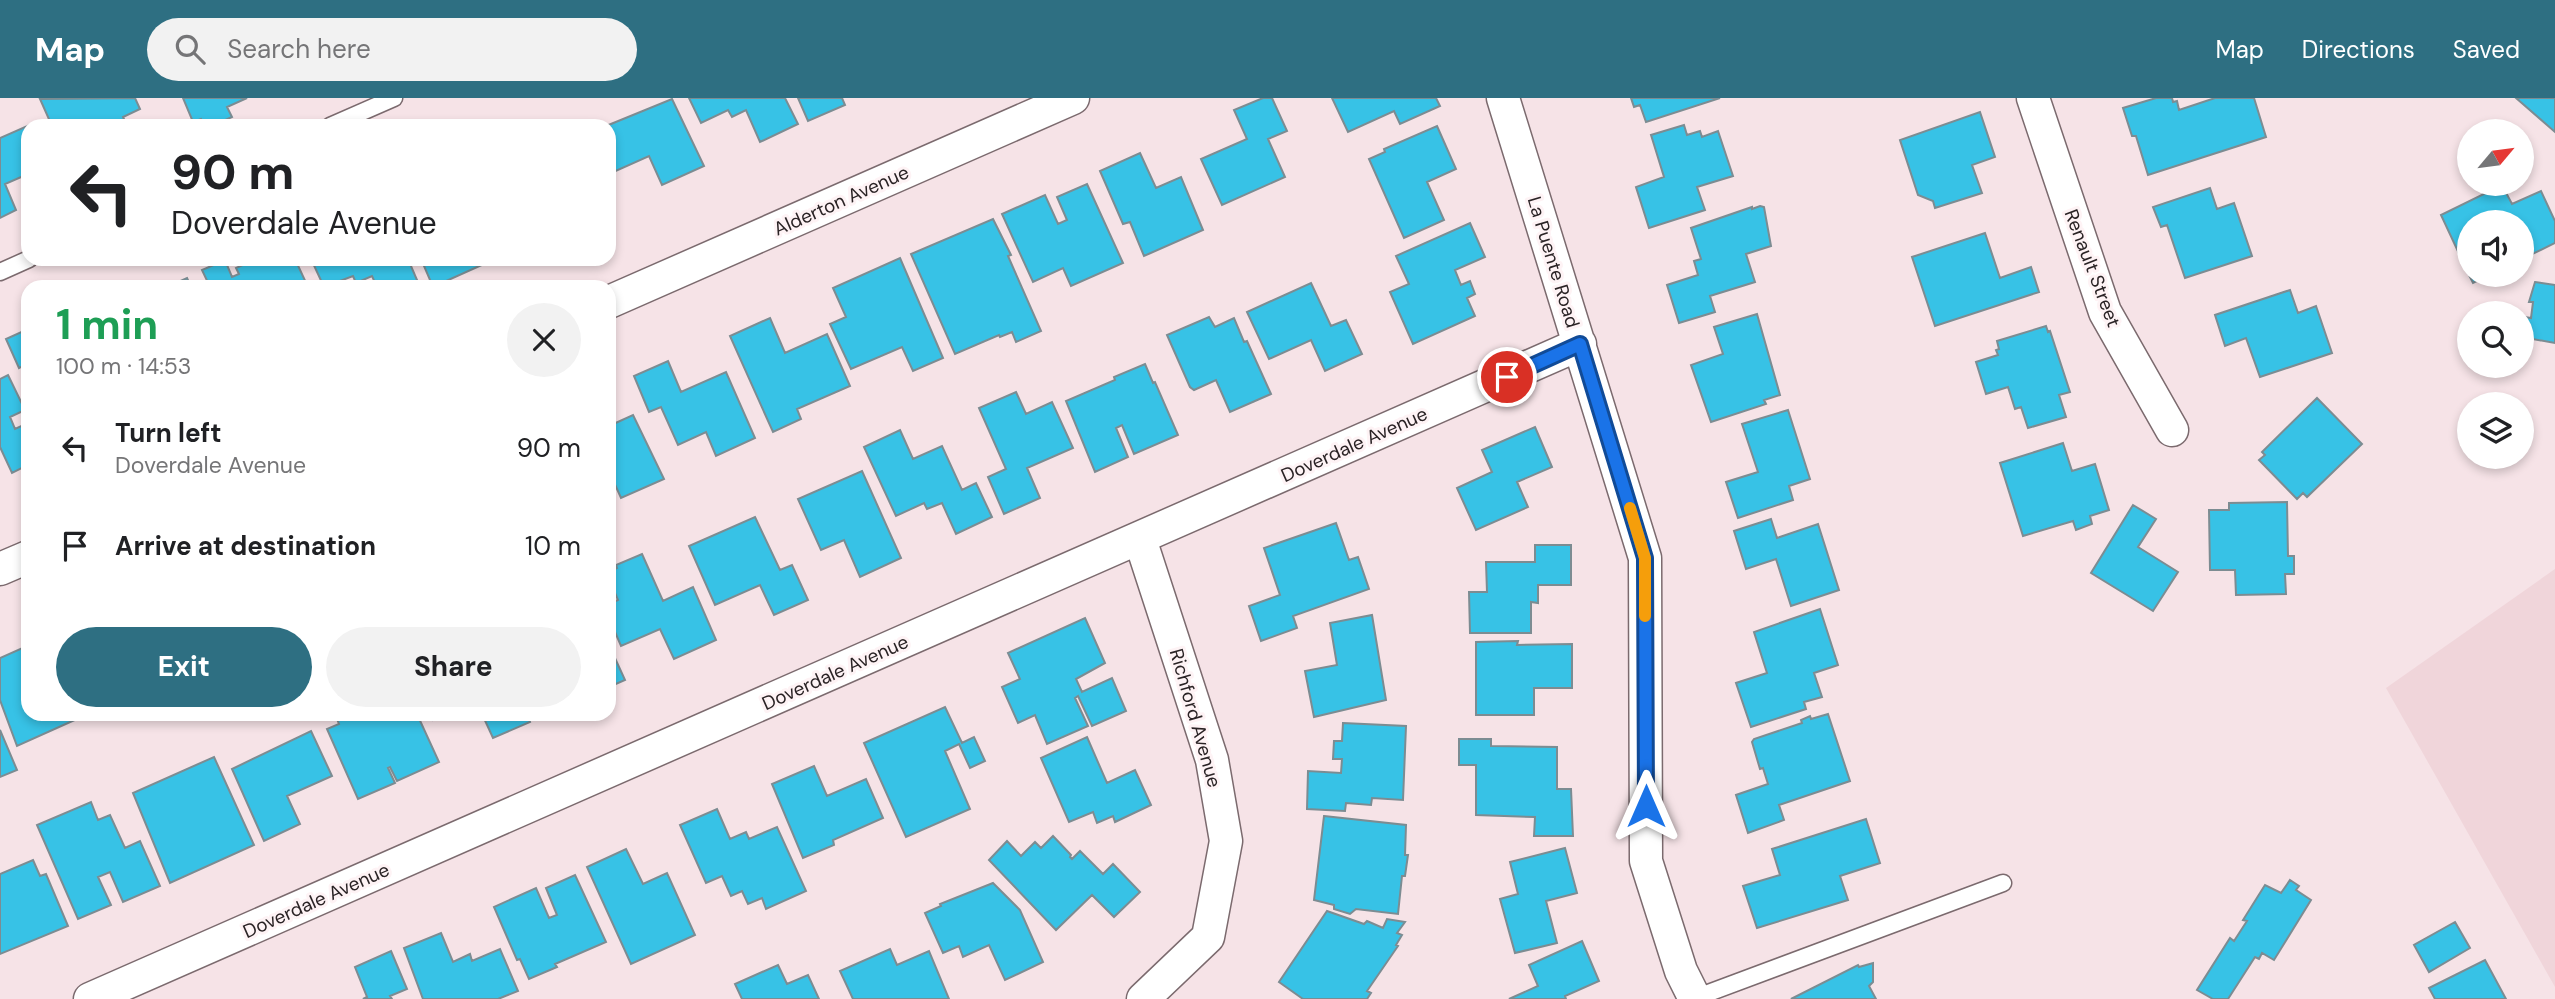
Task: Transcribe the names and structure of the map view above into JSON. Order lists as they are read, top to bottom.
{
  "streets": {
    "street": [
      "Alderton Avenue",
      "La Puente Road",
      "Renault Street",
      "Doverdale Avenue",
      "Richford Avenue"
    ]
  },
  "crossings": [
    ["La Puente Road", "Doverdale Avenue"],
    ["Doverdale Avenue", "Richford Avenue"]
  ],
  "north": "top right",
  "page": {
    "header": "Map",
    "search": "Search here",
    "nav": ["Map", "Directions", "Saved"],
    "turn": ["90 m", "Doverdale Avenue"],
    "heading": ["1 min", "100 m · 14:53"],
    "list": [
      {
        "name": "Turn left",
        "note": "Doverdale Avenue",
        "value": "90 m"
      },
      {
        "name": "Arrive at destination",
        "value": "10 m"
      }
    ],
    "buttons": ["Exit", "Share"]
  }
}
